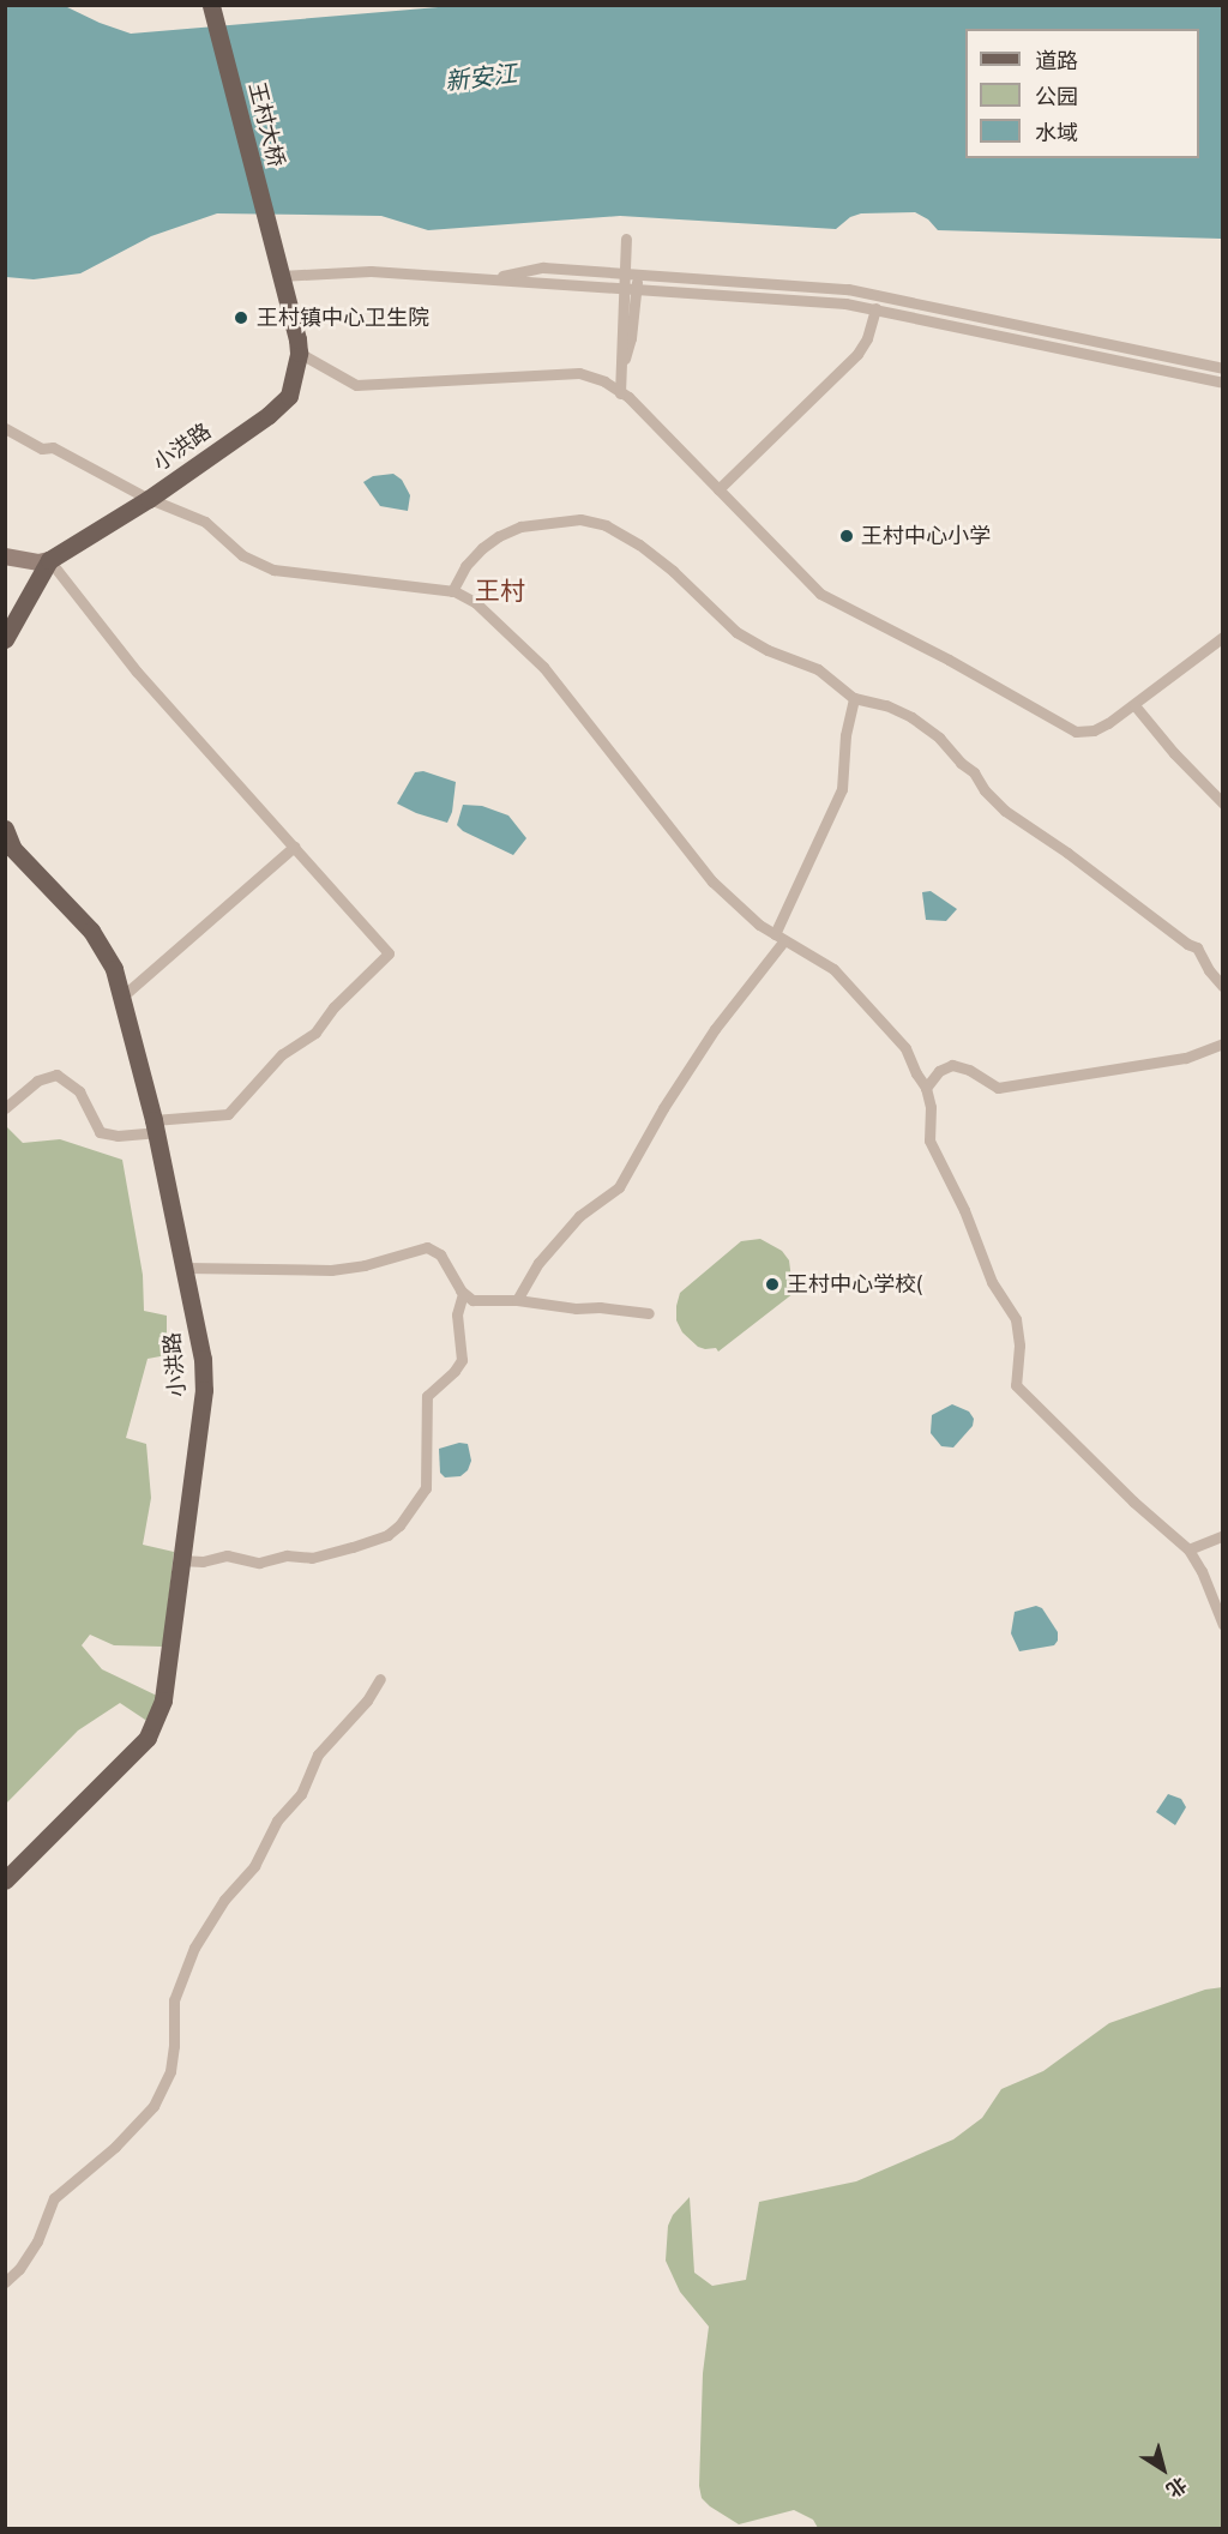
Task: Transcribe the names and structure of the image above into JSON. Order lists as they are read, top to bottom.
{
  "streets": {
    "main road": ["王村大桥", "小洪路"]
  },
  "crossings": [
    ["王村大桥", "小洪路"]
  ],
  "districts": ["王村"],
  "water": ["新安江"],
  "places": ["王村镇中心卫生院", "王村中心小学", "王村中心学校("],
  "legend": ["道路", "公园", "水域"],
  "north": "bottom right"
}
